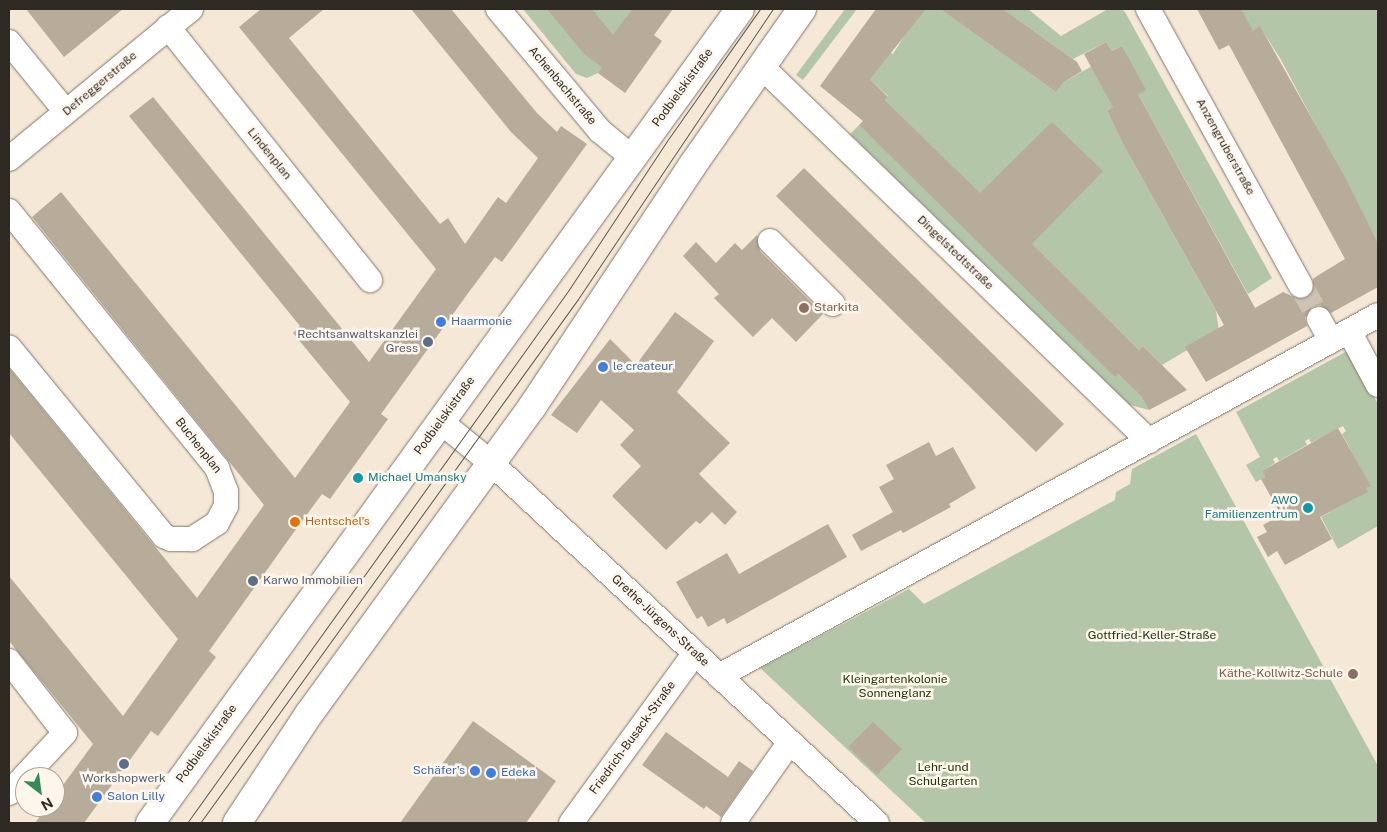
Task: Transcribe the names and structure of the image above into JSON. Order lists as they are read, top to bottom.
{
  "streets": {
    "main road": ["Podbielskistraße"],
    "street": [
      "Defreggerstraße",
      "Achenbachstraße",
      "Anzengruberstraße",
      "Lindenplan",
      "Dingelstedtstraße",
      "Buchenplan",
      "Grethe-Jürgens-Straße",
      "Friedrich-Busack-Straße"
    ]
  },
  "crossings": [
    ["Defreggerstraße", "Lindenplan"],
    ["Achenbachstraße", "Podbielskistraße"],
    ["Podbielskistraße", "Grethe-Jürgens-Straße"],
    ["Grethe-Jürgens-Straße", "Friedrich-Busack-Straße"]
  ],
  "parks": ["Gottfried-Keller-Straße", "Kleingartenkolonie Sonnenglanz", "Lehr- und Schulgarten"],
  "places": [
    "Starkita",
    "Haarmonie",
    "Rechtsanwaltskanzlei Gress",
    "le createur",
    "Michael Umansky",
    "AWO Familienzentrum",
    "Hentschel's",
    "Karwo Immobilien",
    "Käthe-Kollwitz-Schule",
    "Workshopwerk",
    "Schäfer's",
    "Edeka",
    "Salon Lilly"
  ],
  "north": "bottom right"
}
